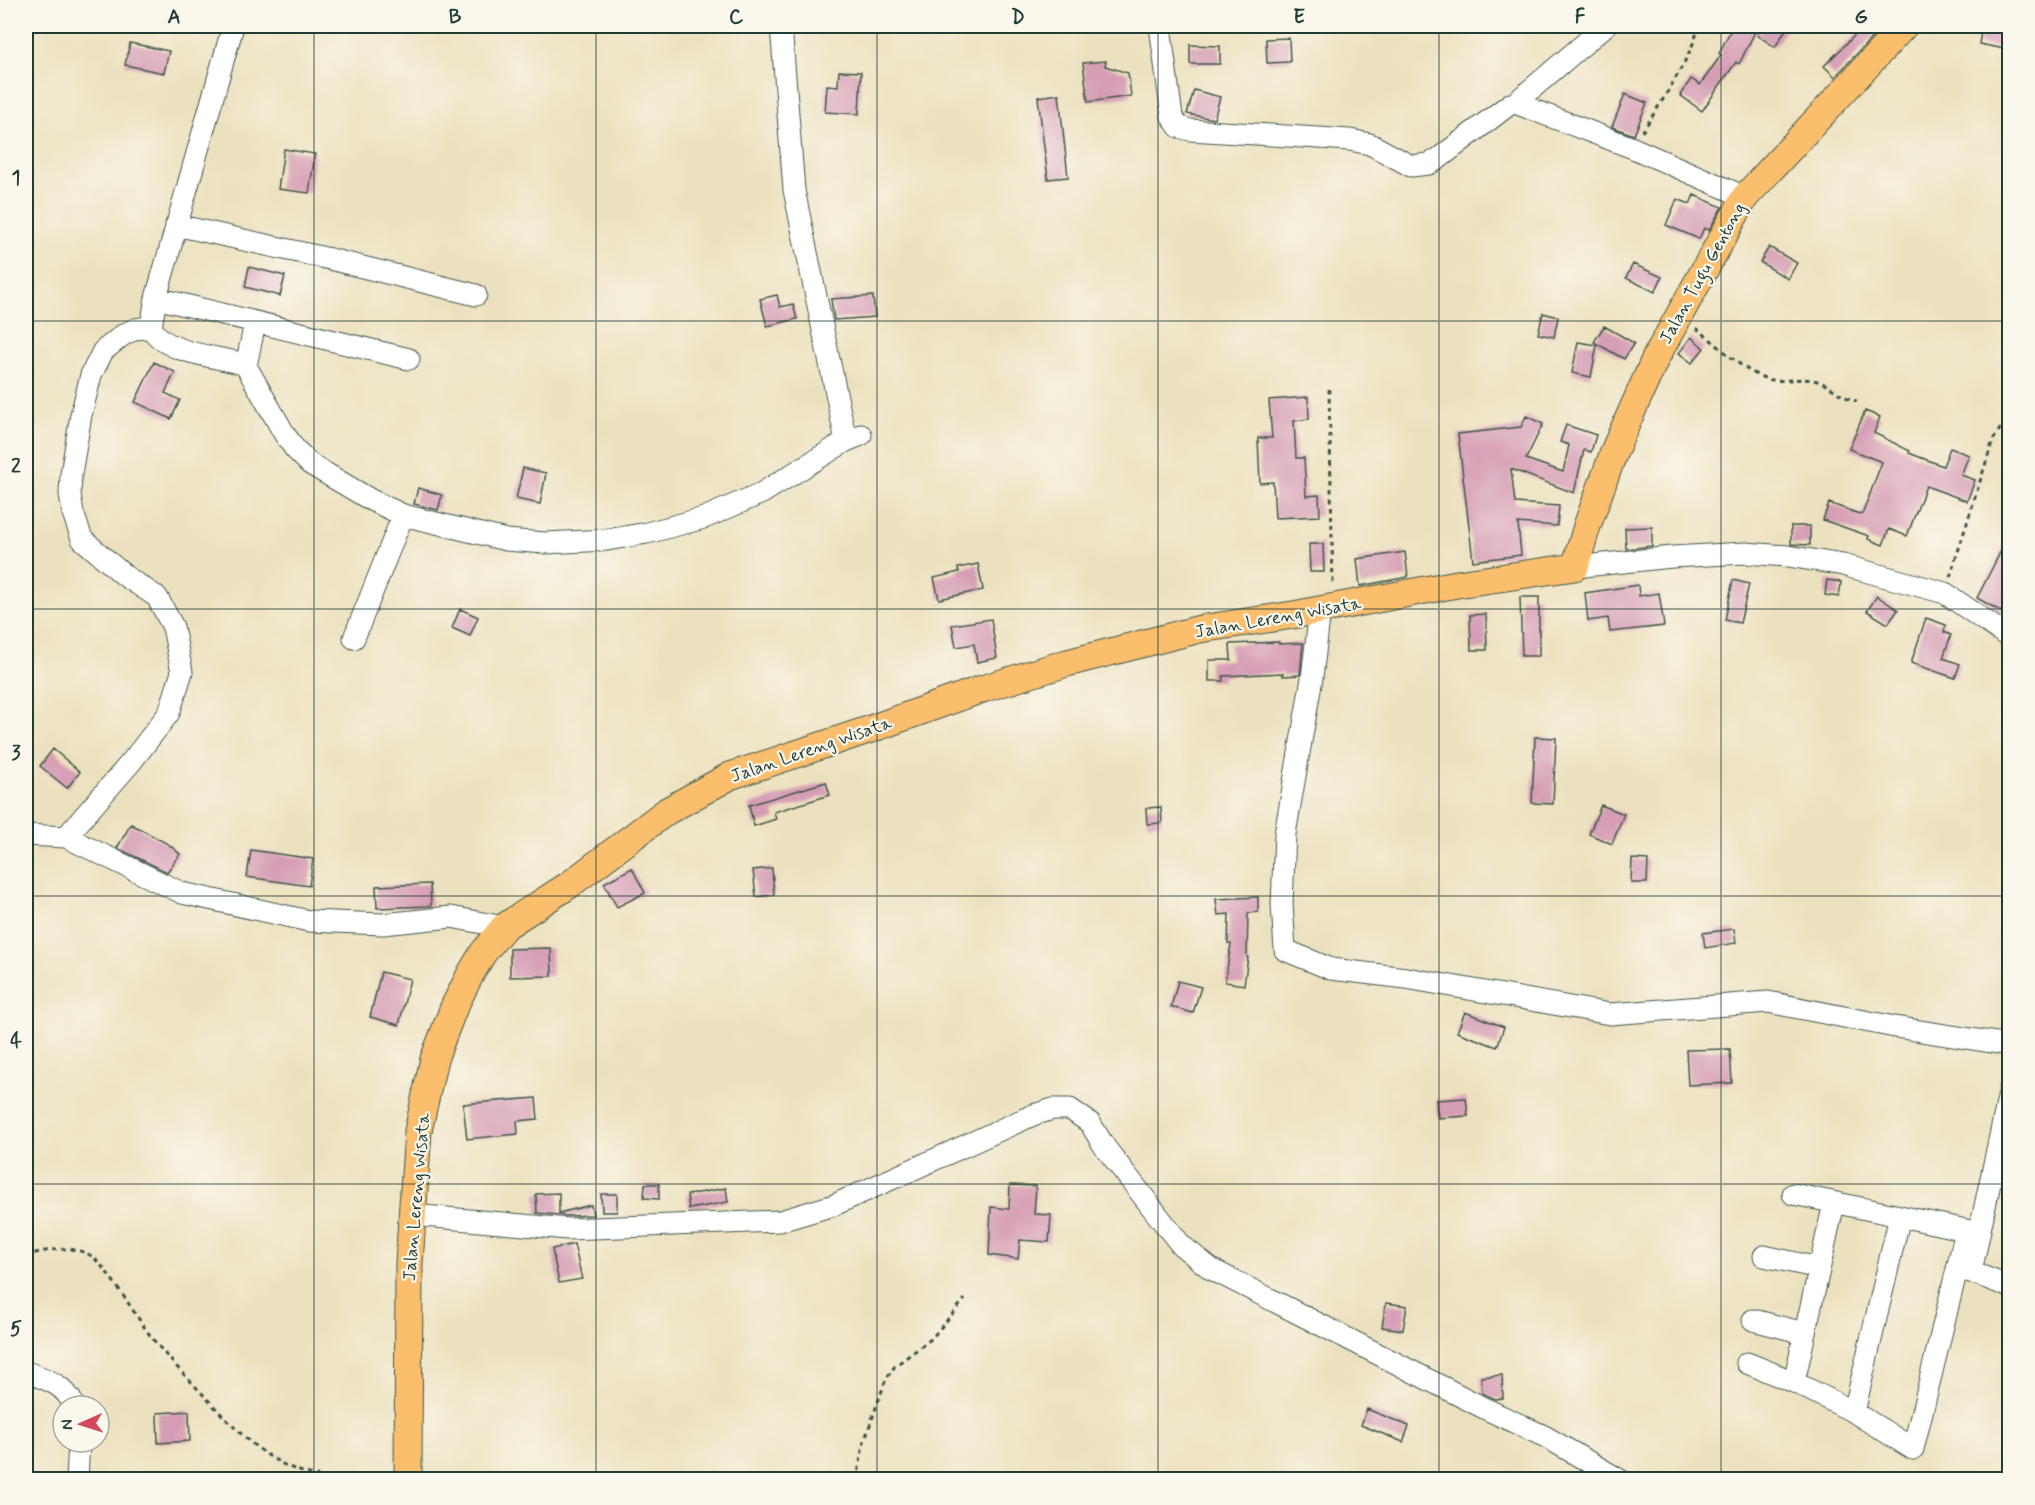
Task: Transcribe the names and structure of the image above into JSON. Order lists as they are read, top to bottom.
{
  "streets": {
    "main road": ["Jalan Tugu Gentong", "Jalan Lereng Wisata"]
  },
  "crossings": [
    ["Jalan Tugu Gentong", "Jalan Lereng Wisata"]
  ],
  "north": "left",
  "grid": {
    "columns": [
      "A",
      "B",
      "C",
      "D",
      "E",
      "F",
      "G"
    ],
    "rows": [
      "1",
      "2",
      "3",
      "4",
      "5"
    ]
  }
}
